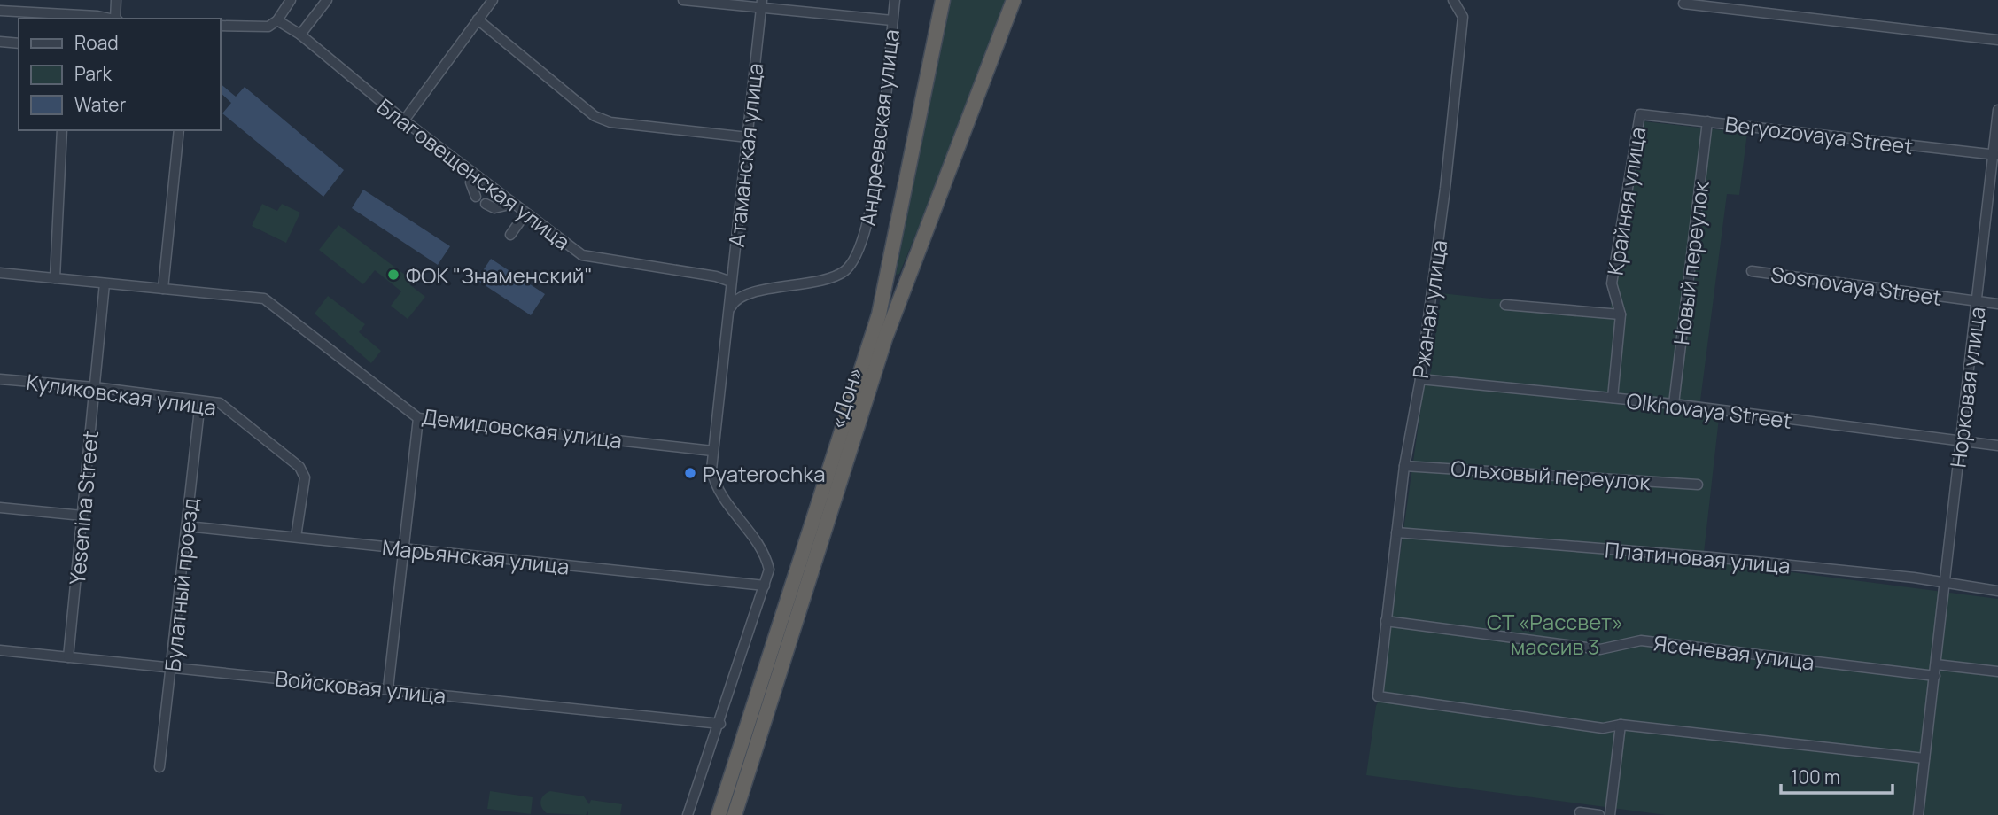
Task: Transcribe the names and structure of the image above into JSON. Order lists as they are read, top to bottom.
{
  "streets": {
    "highway": ["«Дон»"],
    "street": [
      "Андреевская улица",
      "Beryozovaya Street",
      "Атаманская улица",
      "Благовещенская улица",
      "Крайняя улица",
      "Новый переулок",
      "Sosnovaya Street",
      "Ржаная улица",
      "Норковая улица",
      "Куликовская улица",
      "Olkhovaya Street",
      "Демидовская улица",
      "Ольховый переулок",
      "Yesenina Street",
      "Марьянская улица",
      "Платиновая улица",
      "Булатный проезд",
      "Ясеневая улица",
      "Войсковая улица"
    ]
  },
  "crossings": [
    ["Андреевская улица", "Атаманская улица"],
    ["Beryozovaya Street", "Крайняя улица"],
    ["Beryozovaya Street", "Новый переулок"],
    ["Beryozovaya Street", "Норковая улица"],
    ["Атаманская улица", "Благовещенская улица"],
    ["Атаманская улица", "Демидовская улица"],
    ["Атаманская улица", "Марьянская улица"],
    ["Атаманская улица", "Войсковая улица"],
    ["Крайняя улица", "Olkhovaya Street"],
    ["Новый переулок", "Olkhovaya Street"],
    ["Sosnovaya Street", "Норковая улица"],
    ["Ржаная улица", "Olkhovaya Street"],
    ["Ржаная улица", "Ольховый переулок"],
    ["Ржаная улица", "Платиновая улица"],
    ["Ржаная улица", "Ясеневая улица"],
    ["Норковая улица", "Olkhovaya Street"],
    ["Норковая улица", "Платиновая улица"],
    ["Норковая улица", "Ясеневая улица"],
    ["Куликовская улица", "Yesenina Street"],
    ["Куликовская улица", "Марьянская улица"],
    ["Куликовская улица", "Булатный проезд"],
    ["Демидовская улица", "Yesenina Street"],
    ["Yesenina Street", "Войсковая улица"],
    ["Марьянская улица", "Булатный проезд"],
    ["Булатный проезд", "Войсковая улица"]
  ],
  "parks": ["СТ «Рассвет» массив 3"],
  "places": ["ФОК \"Знаменский\"", "Pyaterochka"],
  "legend": ["Road", "Park", "Water"],
  "scale_bar": "100 m"
}
